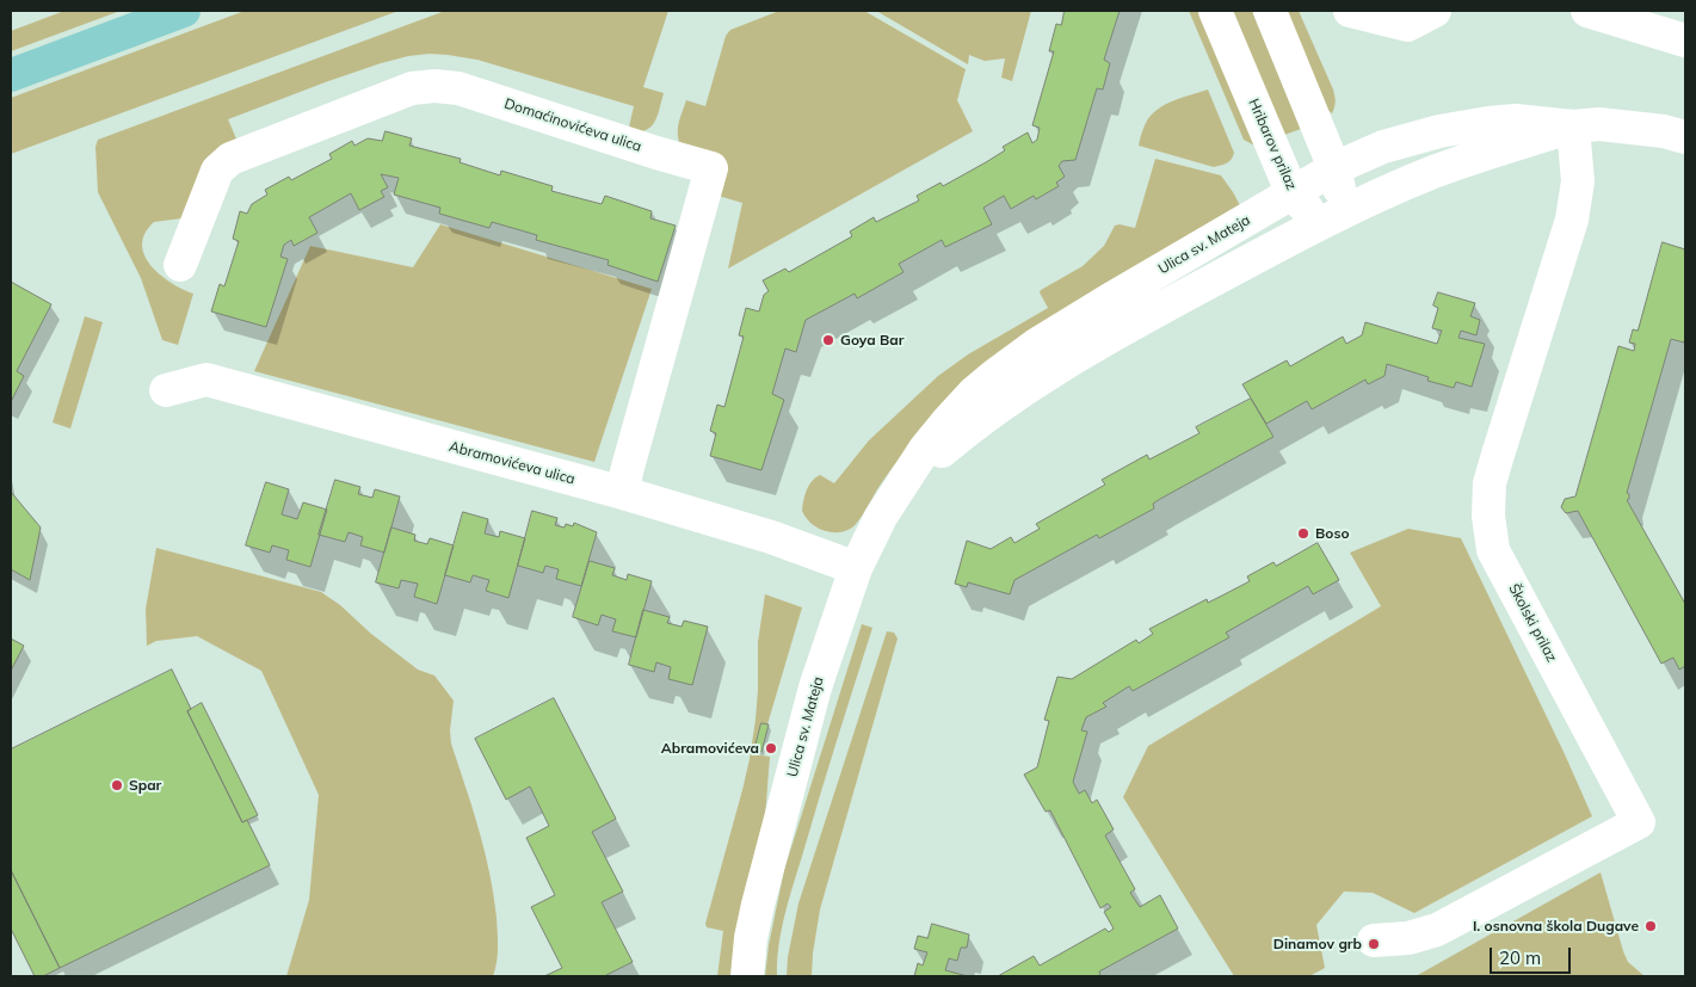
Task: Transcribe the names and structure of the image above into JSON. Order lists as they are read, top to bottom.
{
  "streets": {
    "street": [
      "Domaćinovićeva ulica",
      "Hribarov prilaz",
      "Ulica sv. Mateja",
      "Abramovićeva ulica",
      "Školski prilaz"
    ]
  },
  "crossings": [
    ["Domaćinovićeva ulica", "Abramovićeva ulica"],
    ["Hribarov prilaz", "Ulica sv. Mateja"],
    ["Ulica sv. Mateja", "Abramovićeva ulica"],
    ["Ulica sv. Mateja", "Školski prilaz"]
  ],
  "places": [
    "Goya Bar",
    "Boso",
    "Abramovićeva",
    "Spar",
    "I. osnovna škola Dugave",
    "Dinamov grb"
  ],
  "scale_bar": "20 m"
}
